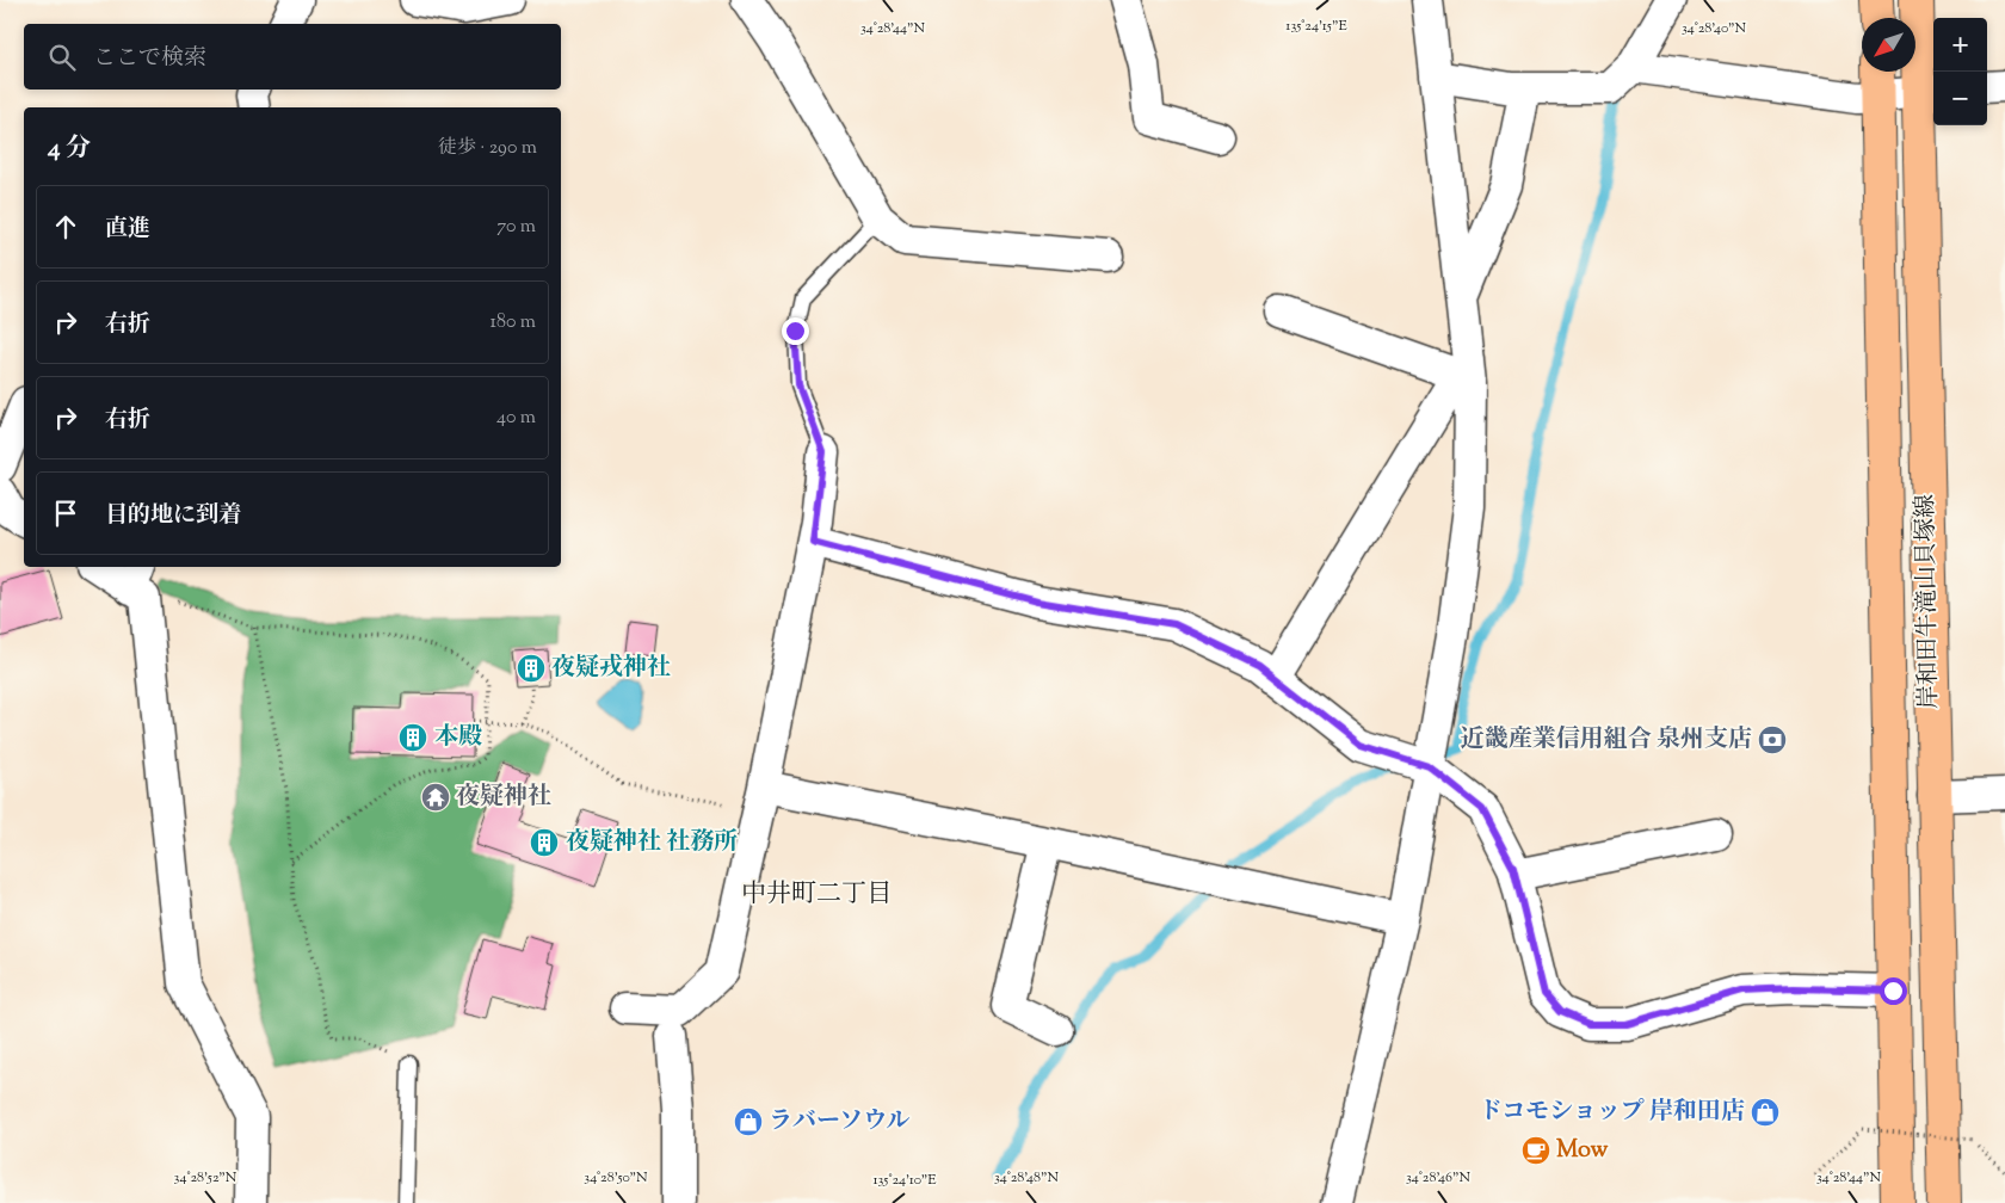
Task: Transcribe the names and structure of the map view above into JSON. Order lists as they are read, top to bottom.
{
  "streets": {
    "main road": ["岸和田牛滝山貝塚線"]
  },
  "districts": ["中井町二丁目"],
  "places": {
    "building": ["夜疑戎神社", "本殿", "夜疑神社 社務所"],
    "bank": ["近畿産業信用組合 泉州支店"],
    "temple": ["夜疑神社"],
    "shop": ["ドコモショップ 岸和田店", "ラバーソウル"],
    "cafe": ["Mow"]
  },
  "north": "bottom left",
  "page": {
    "map_buttons": ["+", "−"],
    "search": "ここで検索",
    "heading": ["4 分", "徒歩 · 290 m"],
    "list": [
      ["直進", "70 m"],
      ["右折", "180 m"],
      ["右折", "40 m"],
      "目的地に到着"
    ]
  },
  "coordinates": [
    "135°24'15\"E",
    "34°28'40\"N",
    "34°28'44\"N",
    "34°28'52\"N",
    "34°28'50\"N",
    "34°28'48\"N",
    "34°28'46\"N",
    "135°24'10\"E"
  ]
}
